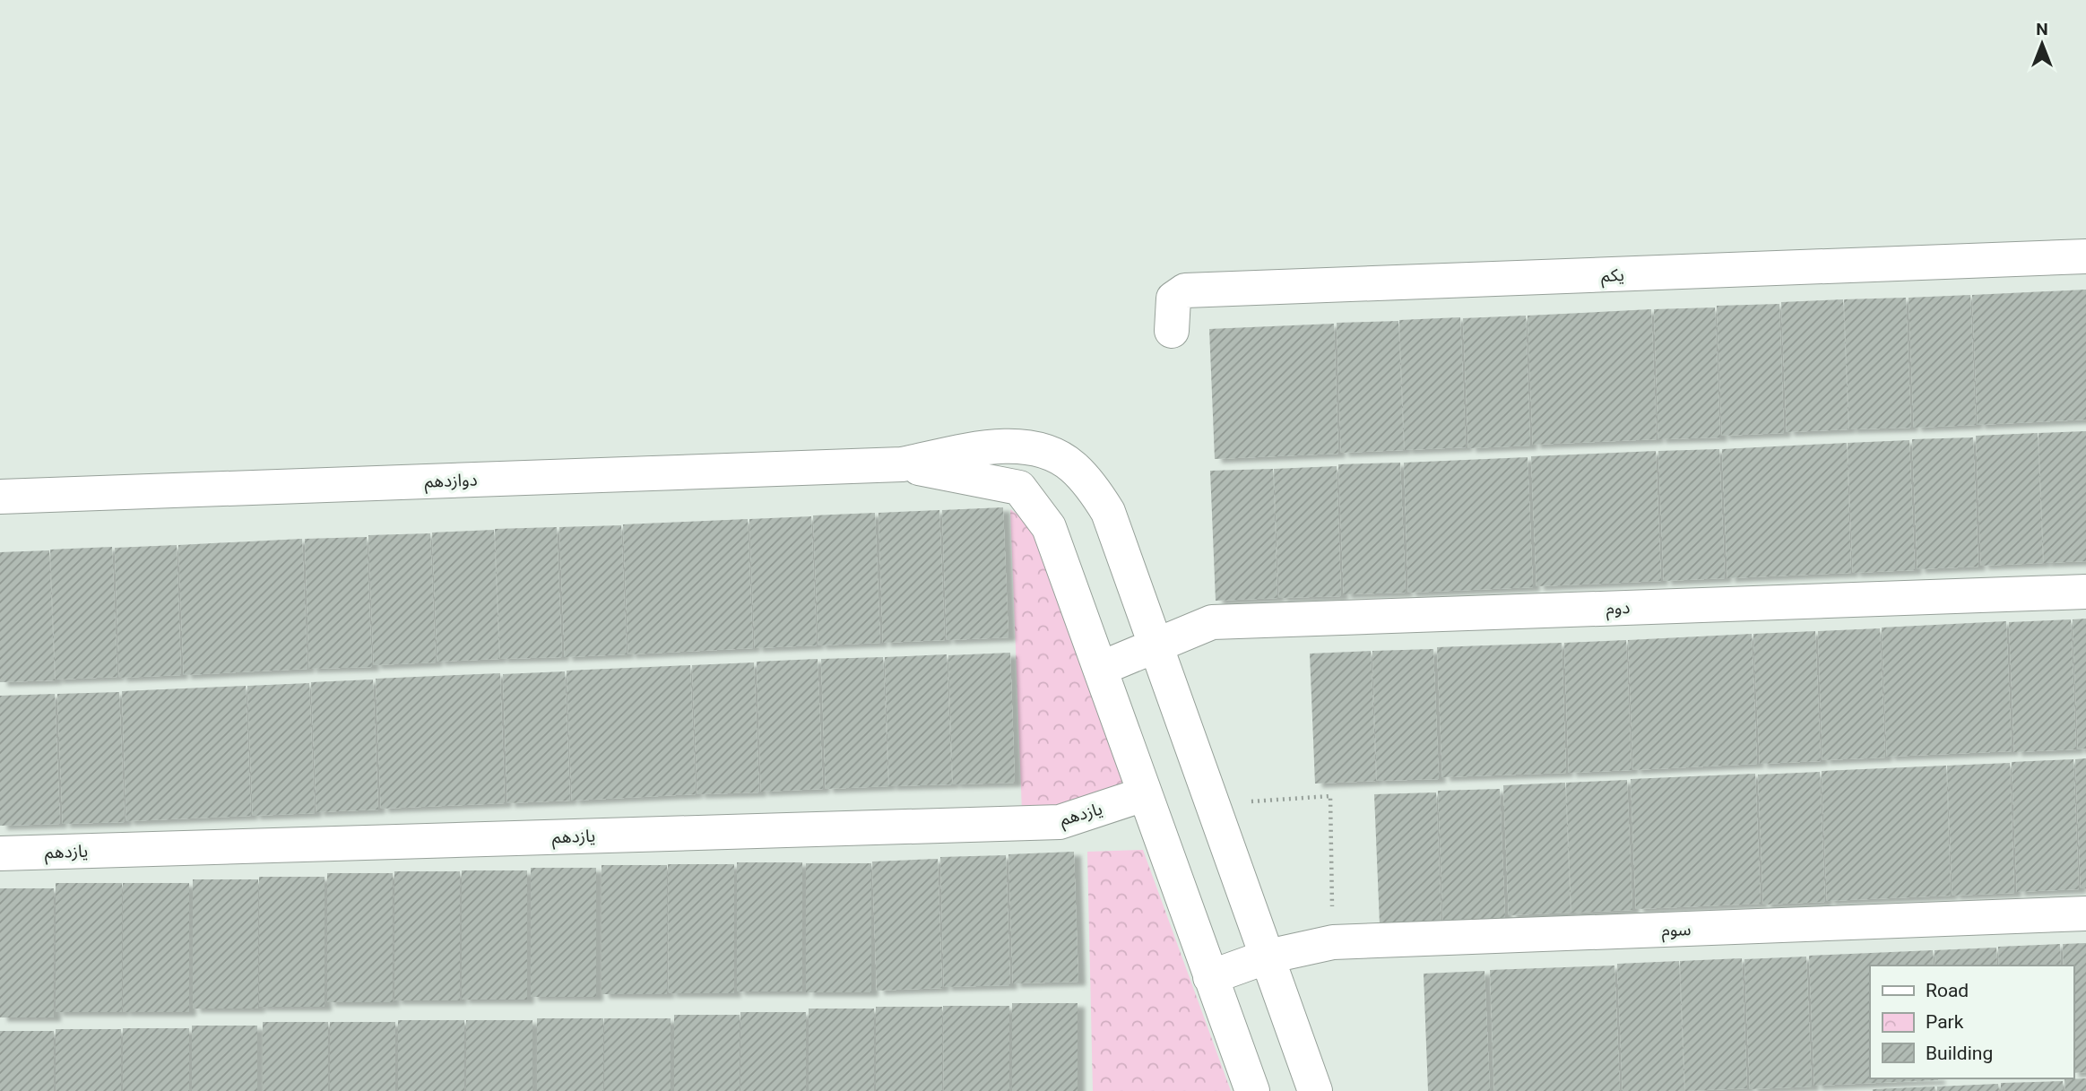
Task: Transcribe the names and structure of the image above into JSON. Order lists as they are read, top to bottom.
{
  "streets": {
    "street": [
      "یکم",
      "دوازدهم",
      "دوم",
      "یازدهم",
      "سوم"
    ]
  },
  "legend": ["Road", "Park", "Building"],
  "north": "top"
}
